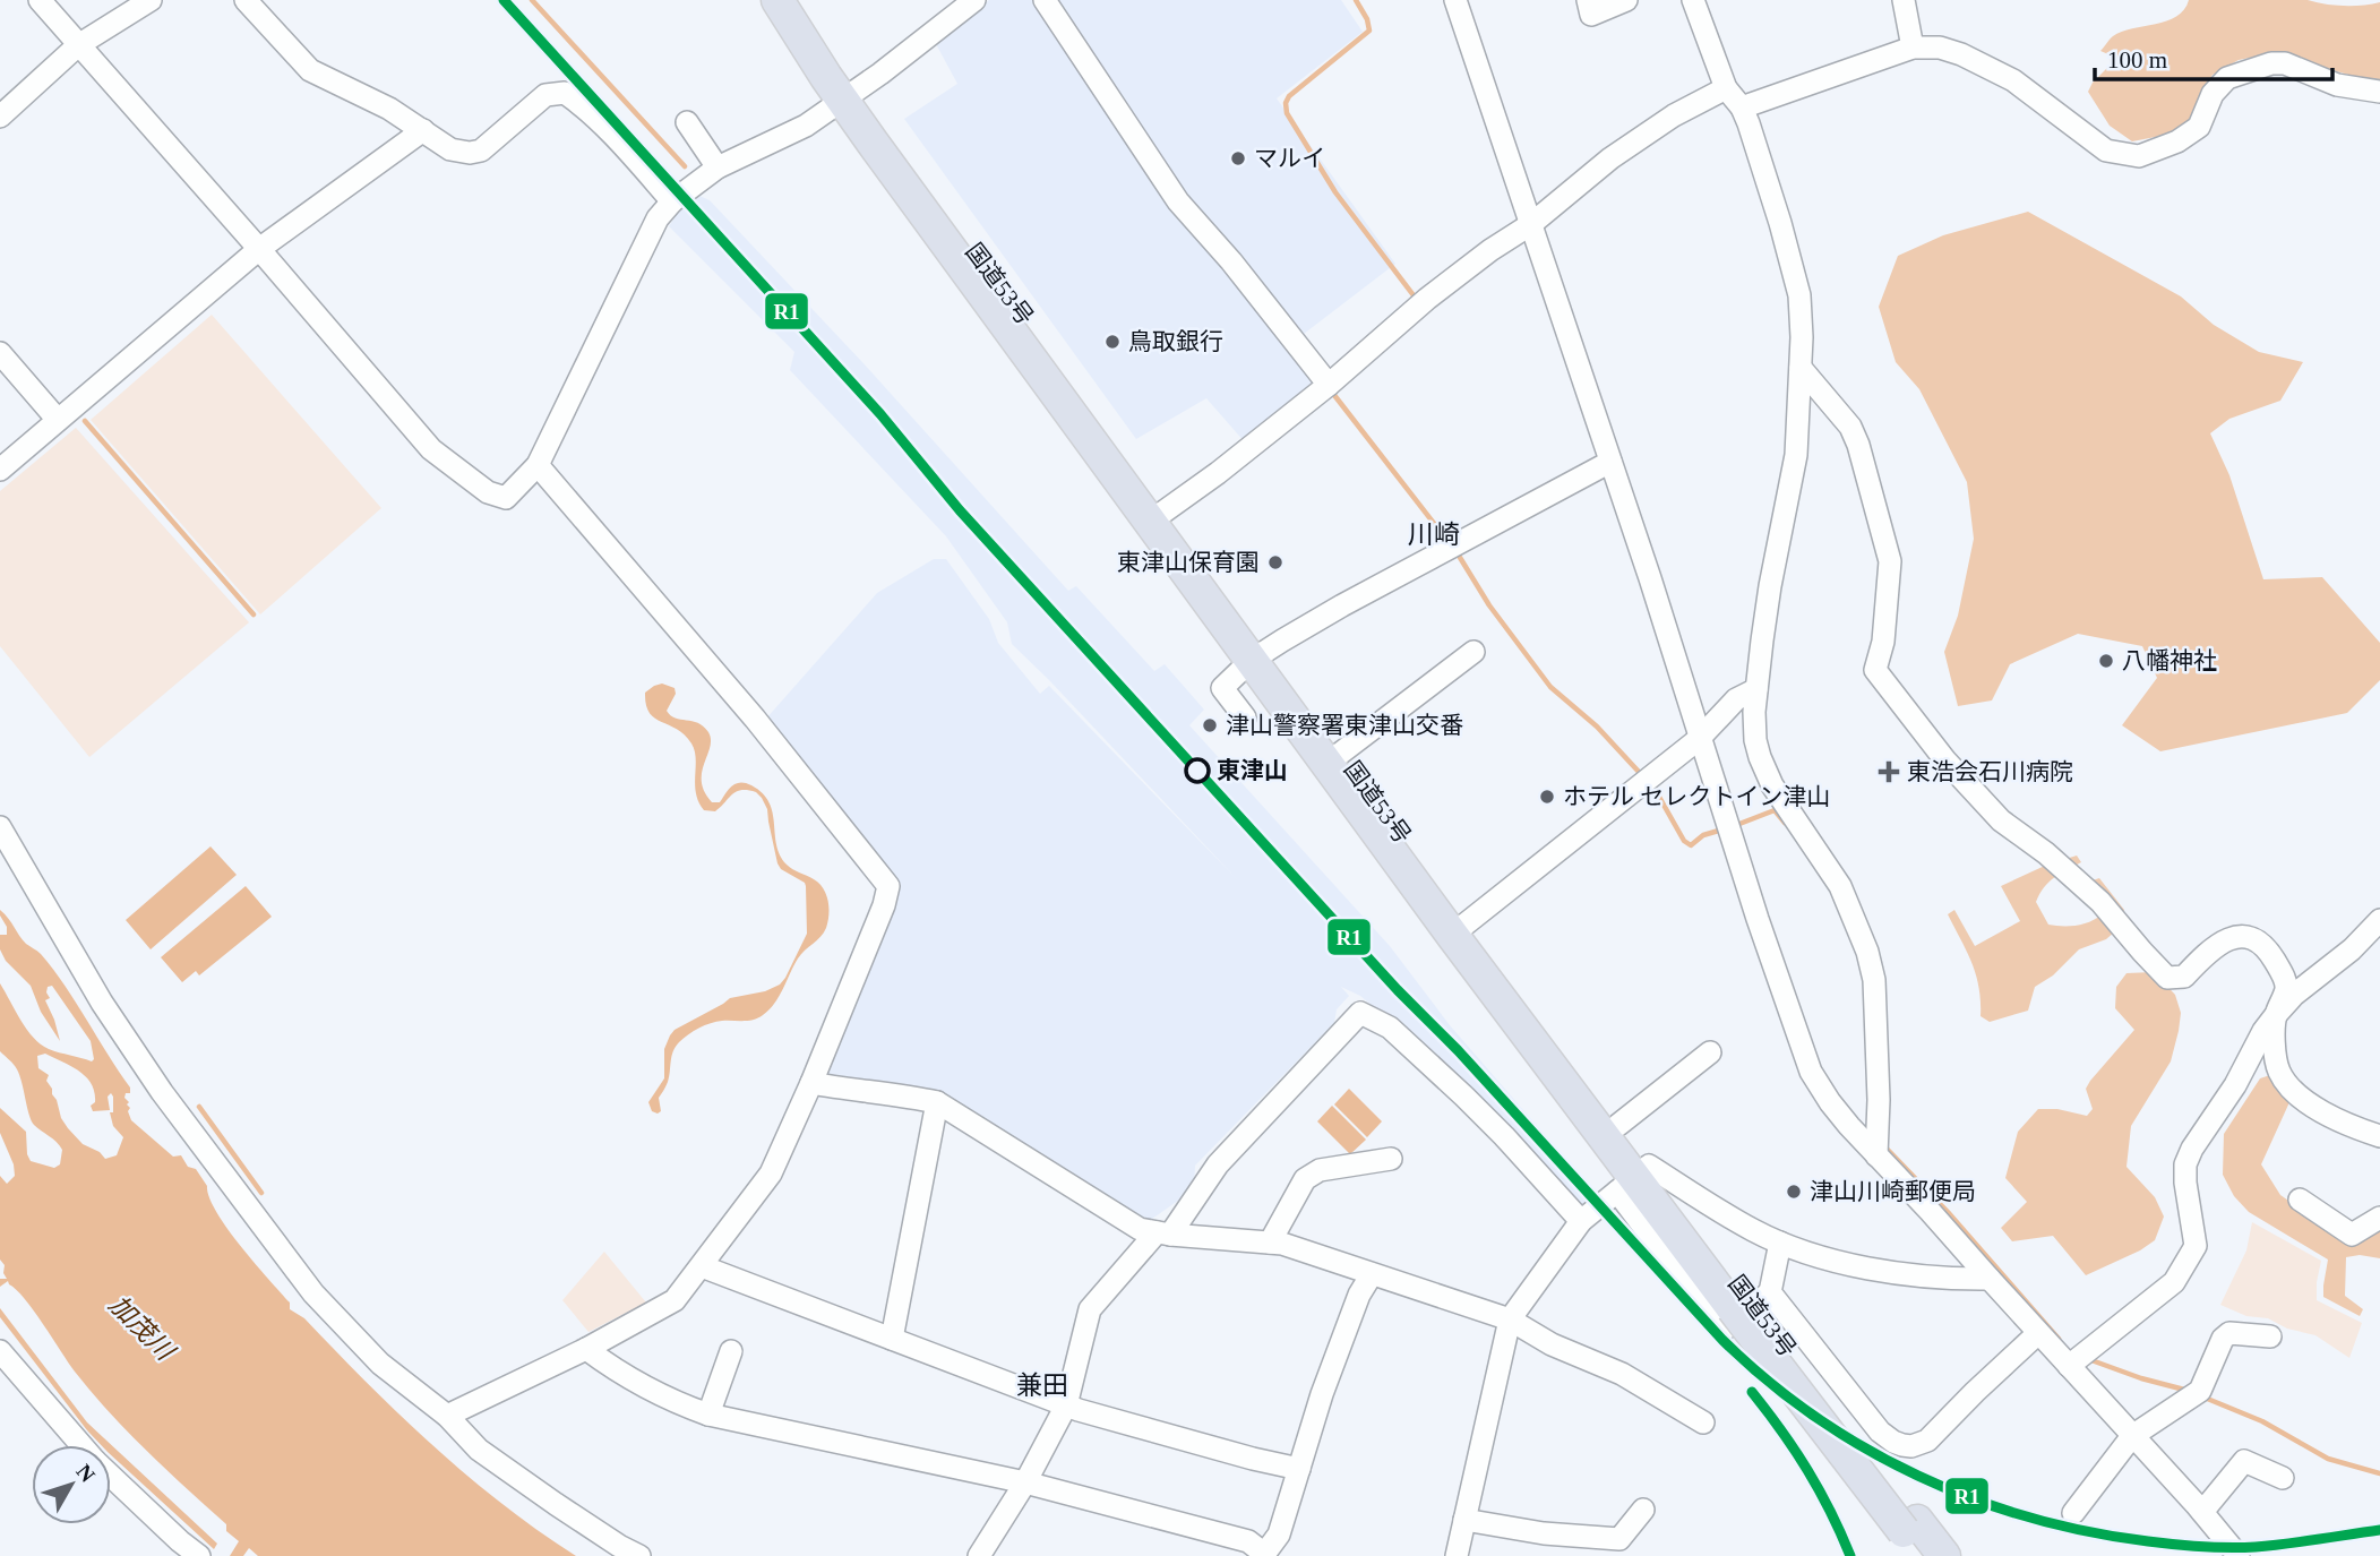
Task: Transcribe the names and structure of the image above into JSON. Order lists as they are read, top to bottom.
{
  "streets": {
    "highway": ["国道53号"]
  },
  "districts": ["川崎", "兼田"],
  "water": ["加茂川"],
  "places": {
    "other": [
      "マルイ",
      "鳥取銀行",
      "東津山保育園",
      "八幡神社",
      "津山警察署東津山交番",
      "東津山",
      "ホテル セレクトイン津山",
      "津山川崎郵便局"
    ],
    "health": ["東浩会石川病院"]
  },
  "lines": ["transit line R1"],
  "scale_bar": "100 m",
  "north": "top right"
}
